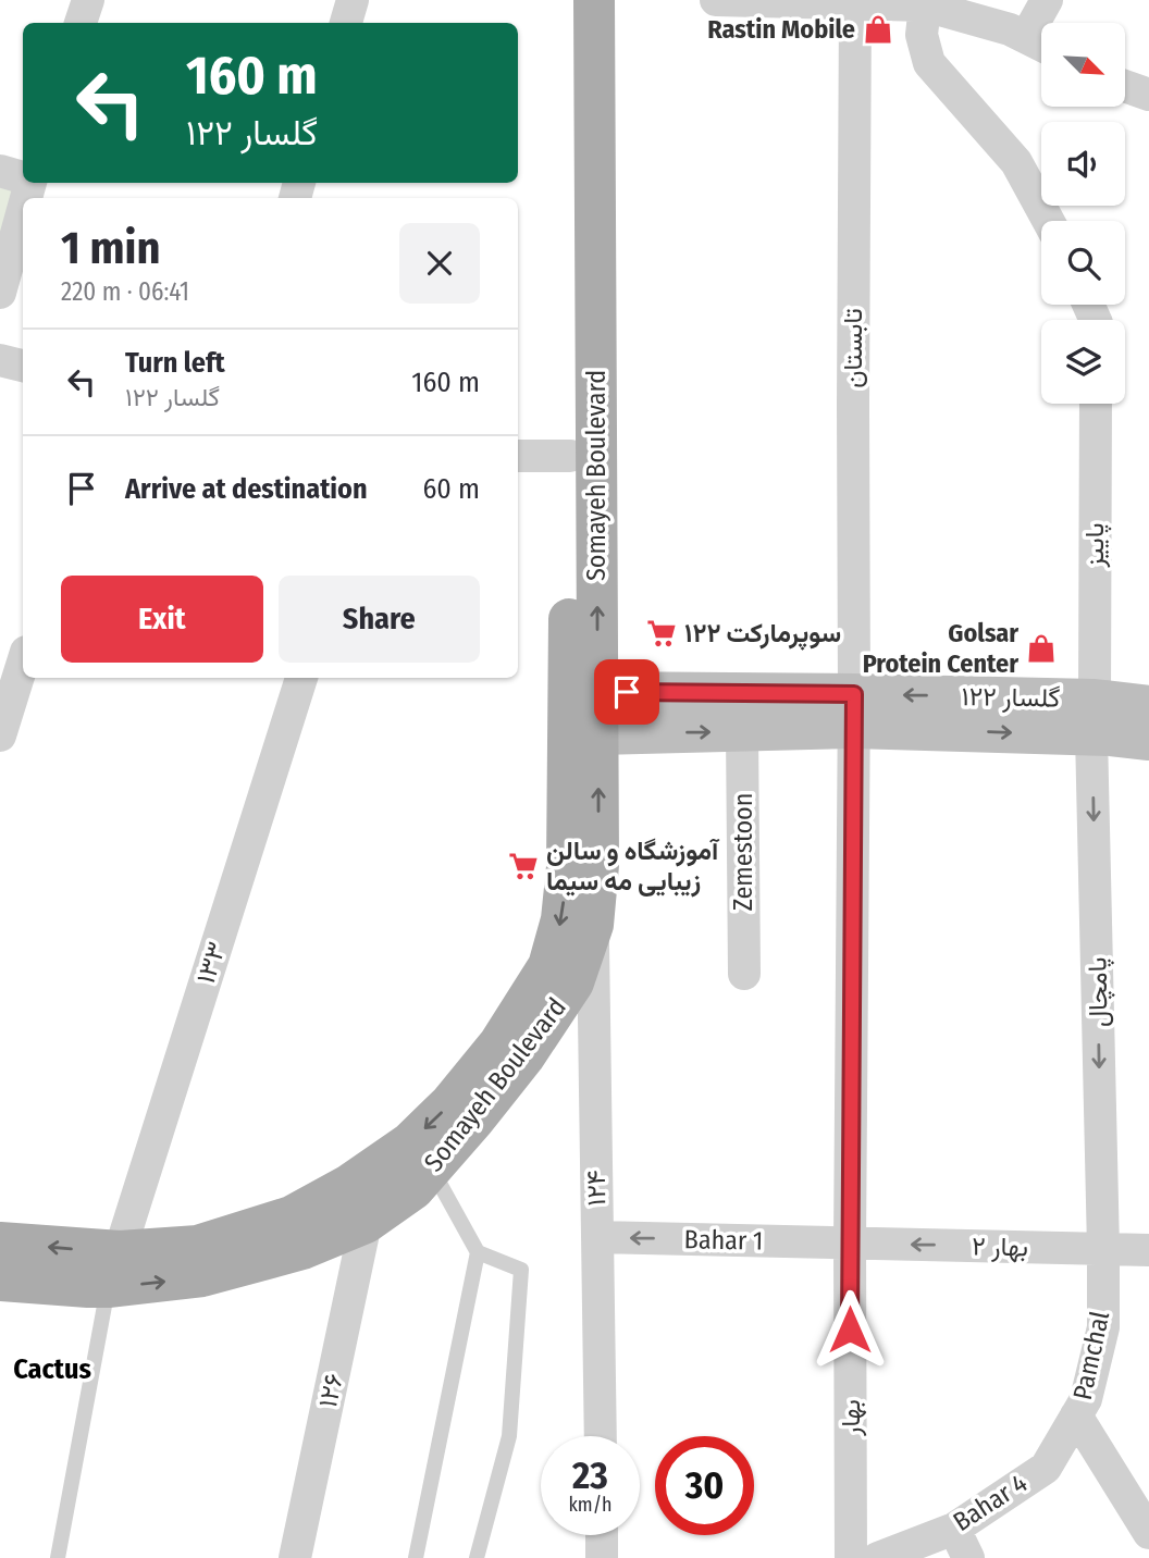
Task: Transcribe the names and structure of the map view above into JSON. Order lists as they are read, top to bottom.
{
  "streets": {
    "main road": ["Somayeh Boulevard", "گلسار ۱۲۲"],
    "street": [
      "تابستان",
      "پاییز",
      "Zemestoon",
      "۱۳۳",
      "پامچال",
      "۱۲۴",
      "Bahar 1",
      "بهار ۲",
      "Pamchal",
      "۱۲۶",
      "بهار",
      "Bahar 4"
    ]
  },
  "crossings": [
    ["تابستان", "گلسار ۱۲۲"],
    ["تابستان", "بهار"],
    ["Somayeh Boulevard", "گلسار ۱۲۲"],
    ["Somayeh Boulevard", "۱۳۳"],
    ["Somayeh Boulevard", "۱۲۴"],
    ["Somayeh Boulevard", "۱۲۶"],
    ["پاییز", "گلسار ۱۲۲"],
    ["پاییز", "پامچال"],
    ["گلسار ۱۲۲", "Zemestoon"],
    ["گلسار ۱۲۲", "پامچال"],
    ["گلسار ۱۲۲", "بهار"],
    ["پامچال", "بهار ۲"],
    ["پامچال", "Pamchal"],
    ["۱۲۴", "Bahar 1"],
    ["Bahar 1", "بهار ۲"],
    ["Bahar 1", "بهار"],
    ["بهار ۲", "Pamchal"],
    ["بهار ۲", "بهار"],
    ["Pamchal", "Bahar 4"]
  ],
  "one_way": ["پامچال", "Bahar 1", "بهار ۲"],
  "districts": ["Cactus"],
  "places": {
    "shop": ["Rastin Mobile", "Golsar Protein Center"],
    "supermarket": ["سوپرمارکت ۱۲۲", "آموزشگاه و سالن زیبایی مه سیما"]
  },
  "north": "bottom right",
  "page": {
    "turn": ["160 m", "گلسار ۱۲۲"],
    "heading": ["1 min", "220 m · 06:41"],
    "list": [
      {
        "name": "Turn left",
        "note": "گلسار ۱۲۲",
        "value": "160 m"
      },
      {
        "name": "Arrive at destination",
        "value": "60 m"
      }
    ],
    "buttons": ["Exit", "Share"],
    "speed": "23 km/h",
    "limit": "30"
  }
}
